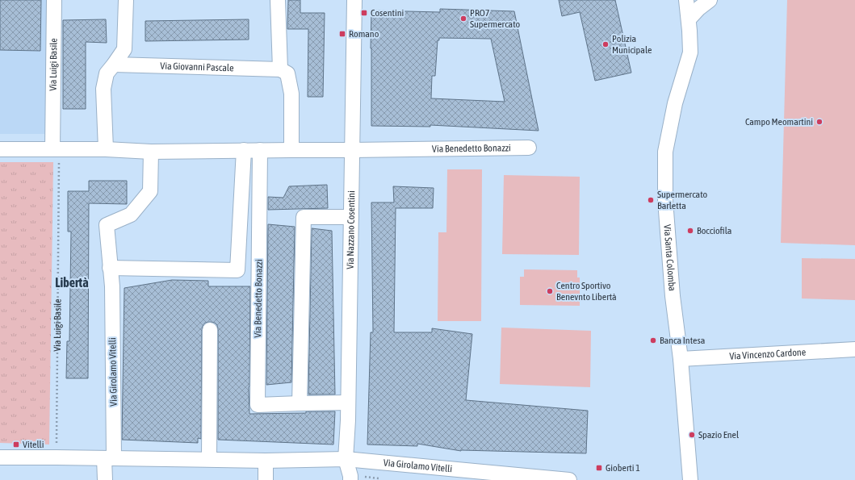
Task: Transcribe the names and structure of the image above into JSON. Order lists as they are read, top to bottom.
{
  "streets": {
    "street": [
      "Via Luigi Basile",
      "Via Giovanni Pascale",
      "Via Benedetto Bonazzi",
      "Via Nazzano Cosentini",
      "Via Santa Colomba",
      "Via Vincenzo Cardone",
      "Via Girolamo Vitelli"
    ]
  },
  "crossings": [
    ["Via Luigi Basile", "Via Benedetto Bonazzi"],
    ["Via Benedetto Bonazzi", "Via Nazzano Cosentini"],
    ["Via Nazzano Cosentini", "Via Girolamo Vitelli"],
    ["Via Santa Colomba", "Via Vincenzo Cardone"]
  ],
  "districts": ["Libertà"],
  "places": {
    "transit": [
      "Cosentini",
      "Romano",
      "Vitelli",
      "Gioberti 1"
    ],
    "other": [
      "PRO7 Supermercato",
      "Polizia Municipale",
      "Campo Meomartini",
      "Supermercato Barletta",
      "Bocciofila",
      "Centro Sportivo Benevnto Libertà",
      "Banca Intesa",
      "Spazio Enel"
    ]
  }
}
